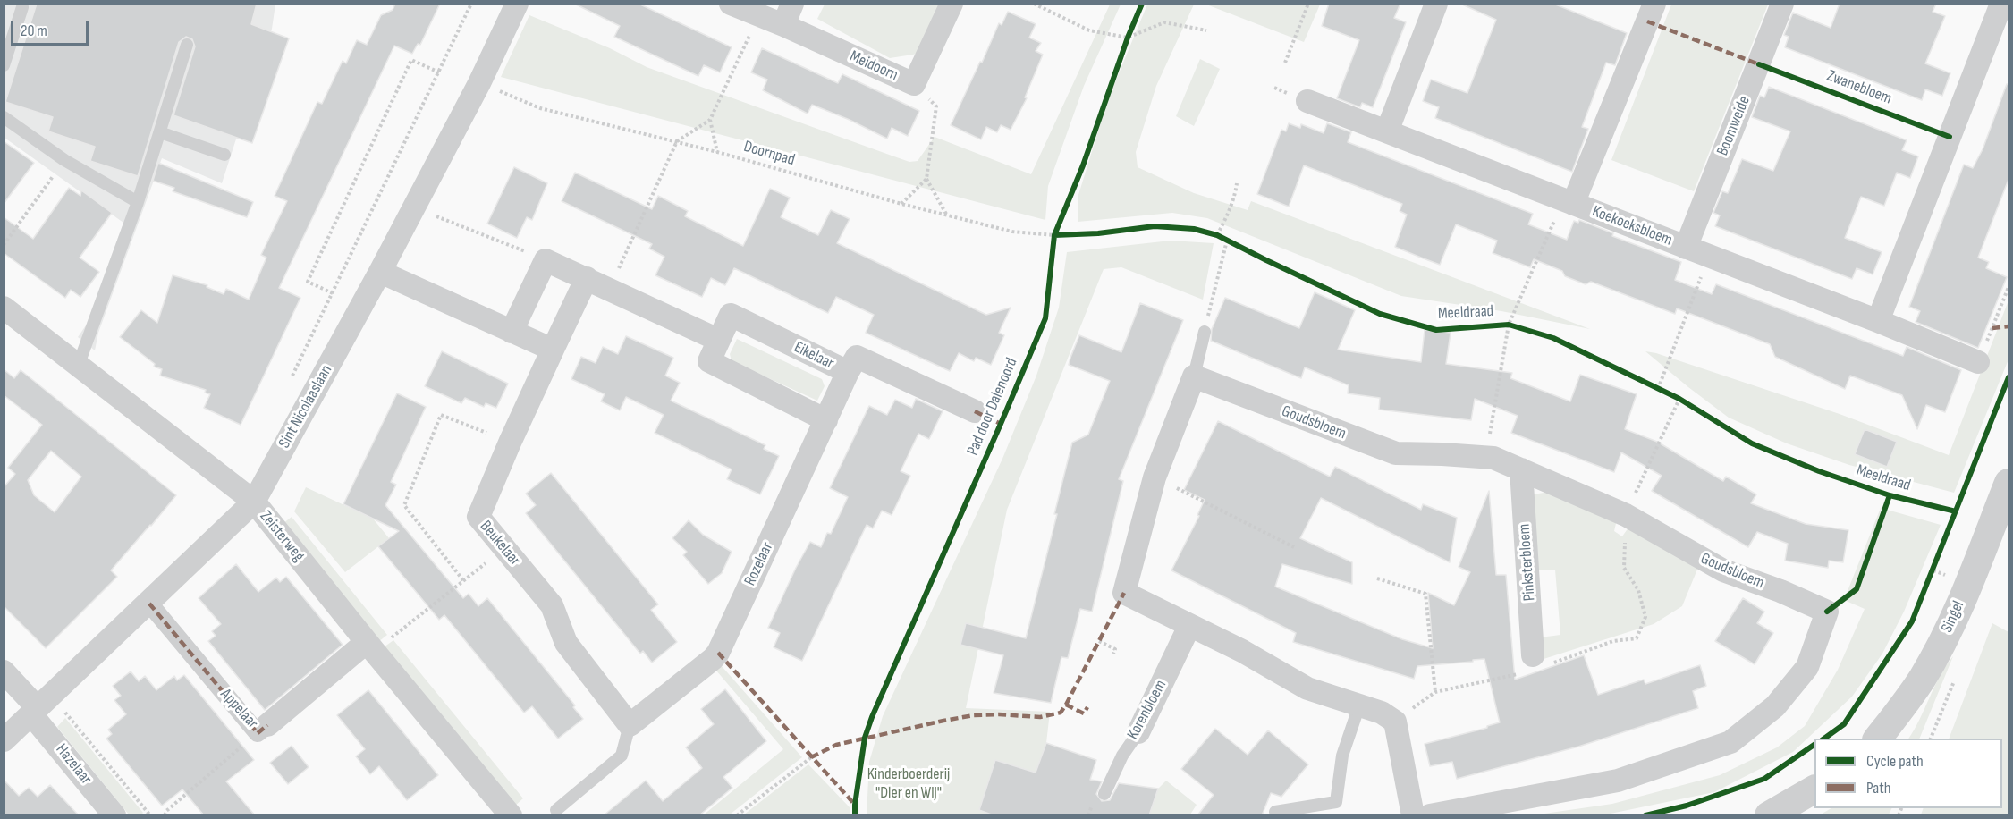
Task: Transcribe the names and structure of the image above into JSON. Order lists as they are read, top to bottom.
{
  "streets": {
    "street": [
      "Meidoorn",
      "Boomweide",
      "Koekoeksbloem",
      "Eikelaar",
      "Sint Nicolaaslaan",
      "Goudsbloem",
      "Zeisterweg",
      "Beukelaar",
      "Pinksterbloem",
      "Rozelaar",
      "Singel",
      "Appelaar",
      "Korenbloem",
      "Hazelaar"
    ],
    "path": ["Doornpad"],
    "cycle path": ["Zwanebloem", "Meeldraad", "Pad door Dalenoord"]
  },
  "crossings": [
    ["Boomweide", "Koekoeksbloem"],
    ["Doornpad", "Sint Nicolaaslaan"],
    ["Eikelaar", "Rozelaar"],
    ["Sint Nicolaaslaan", "Zeisterweg"],
    ["Sint Nicolaaslaan", "Appelaar"],
    ["Sint Nicolaaslaan", "Hazelaar"],
    ["Goudsbloem", "Pinksterbloem"],
    ["Zeisterweg", "Appelaar"],
    ["Beukelaar", "Rozelaar"]
  ],
  "parks": ["Kinderboerderij \"Dier en Wij\""],
  "legend": ["Cycle path", "Path"],
  "scale_bar": "20 m"
}
